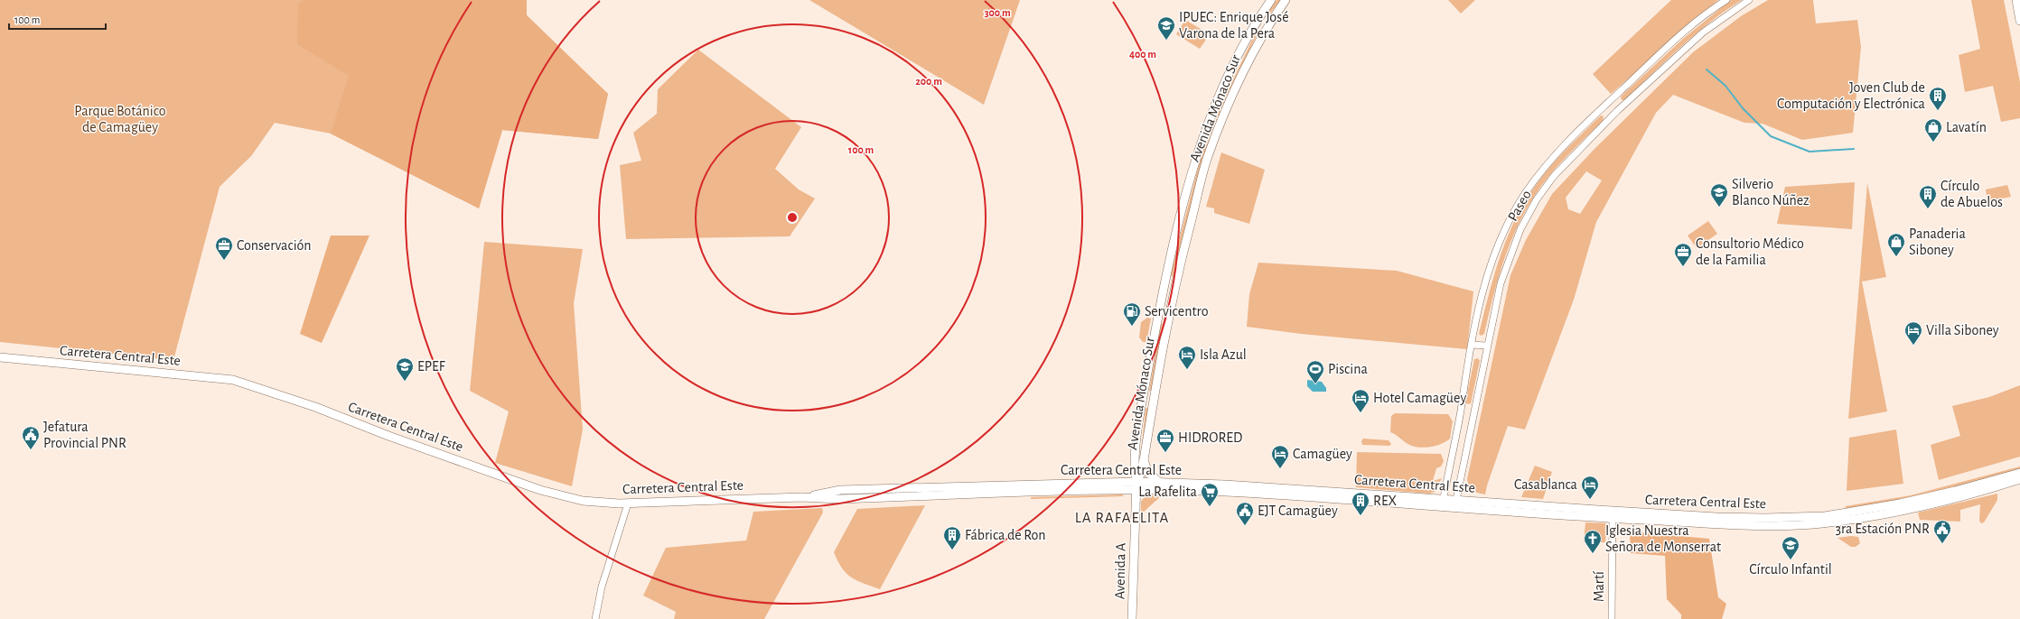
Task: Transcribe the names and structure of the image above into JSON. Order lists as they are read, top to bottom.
{
  "streets": {
    "main road": ["Avenida Mónaco Sur", "Carretera Central Este", "Avenida A"],
    "street": ["Paseo", "Martí"]
  },
  "crossings": [
    ["Avenida Mónaco Sur", "Carretera Central Este"],
    ["Avenida Mónaco Sur", "Avenida A"],
    ["Paseo", "Carretera Central Este"],
    ["Carretera Central Este", "Avenida A"],
    ["Carretera Central Este", "Martí"]
  ],
  "districts": ["LA RAFAELITA"],
  "parks": ["Parque Botánico de Camagüey"],
  "places": {
    "school or university": [
      "IPUEC: Enrique José Varona de la Pera",
      "Silverio Blanco Núñez",
      "EPEF",
      "Círculo Infantil"
    ],
    "building": [
      "Joven Club de Computación y Electrónica",
      "Círculo de Abuelos",
      "REX",
      "Fábrica de Ron"
    ],
    "shop": ["Lavatín", "Panaderia Siboney"],
    "office": ["Conservación", "Consultorio Médico de la Familia", "HIDRORED"],
    "fuel station": ["Servicentro"],
    "hotel": [
      "Villa Siboney",
      "Isla Azul",
      "Hotel Camagüey",
      "Camagüey",
      "Casablanca"
    ],
    "sports": ["Piscina"],
    "public building": ["Jefatura Provincial PNR", "EJT Camagüey", "3ra Estación PNR"],
    "supermarket": ["La Rafelita"],
    "church": ["Iglesia Nuestra Señora de Monserrat"]
  },
  "scale_bar": "100 m",
  "rings": [
    "300 m",
    "400 m",
    "200 m",
    "100 m"
  ]
}
